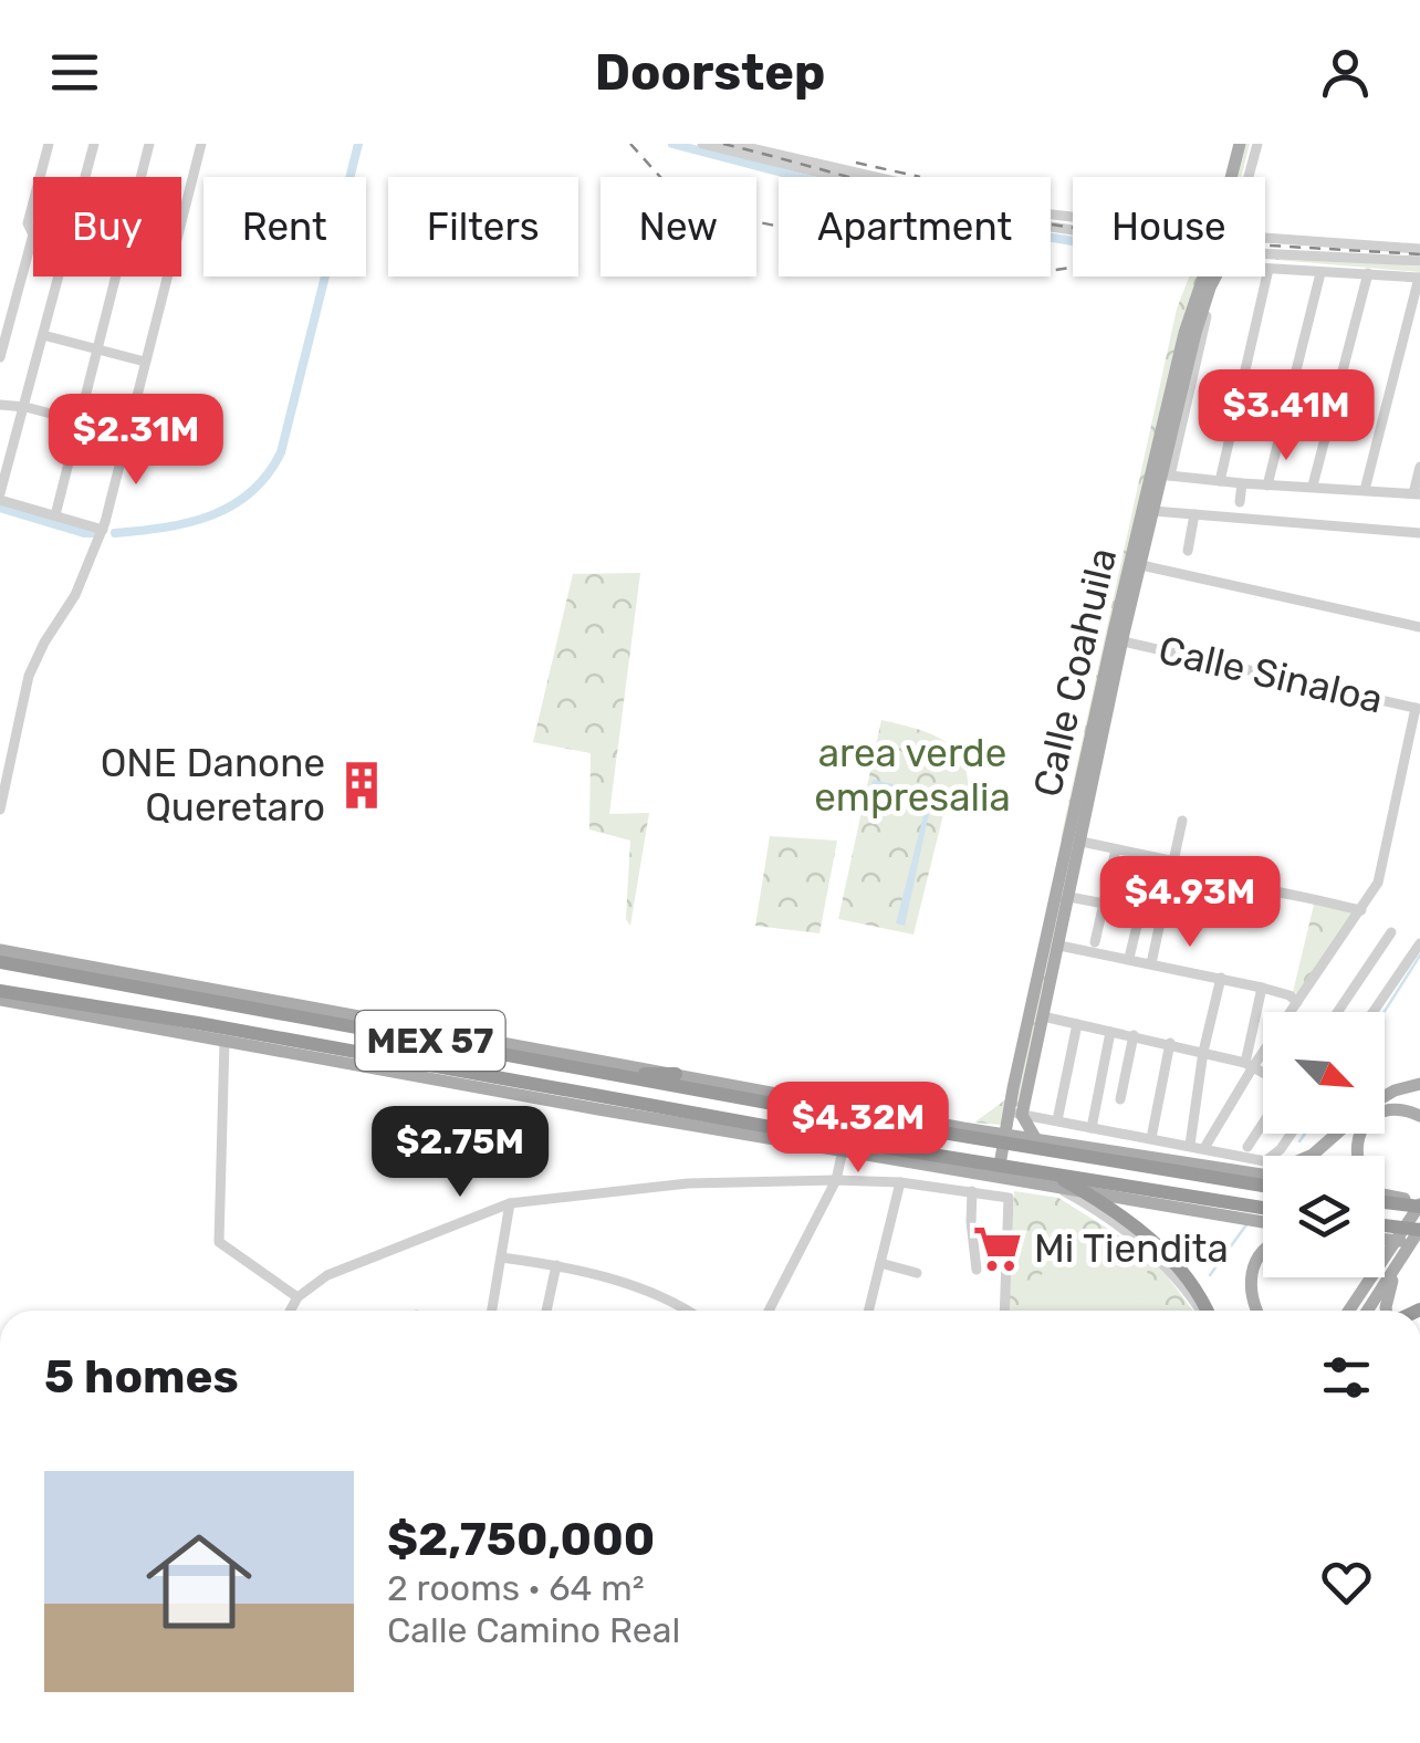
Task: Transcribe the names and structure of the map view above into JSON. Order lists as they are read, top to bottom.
{
  "streets": {
    "highway": ["MEX 57"],
    "main road": ["Calle Coahuila"],
    "street": ["Calle Sinaloa"]
  },
  "crossings": [
    ["Calle Coahuila", "Calle Sinaloa"]
  ],
  "parks": ["area verde empresalia"],
  "places": {
    "building": ["ONE Danone Queretaro"],
    "supermarket": ["Mi Tiendita"]
  },
  "north": "bottom right",
  "page": {
    "header": "Doorstep",
    "chip": [
      "Buy",
      "Rent",
      "Filters",
      "New",
      "Apartment",
      "House"
    ],
    "price": [
      "$3.41M",
      "$2.31M",
      "$4.93M",
      "$4.32M",
      "$2.75M"
    ],
    "heading": "5 homes",
    "list": [
      {
        "name": "$2,750,000",
        "note": "2 rooms · 64 m² · Calle Camino Real"
      }
    ]
  }
}
